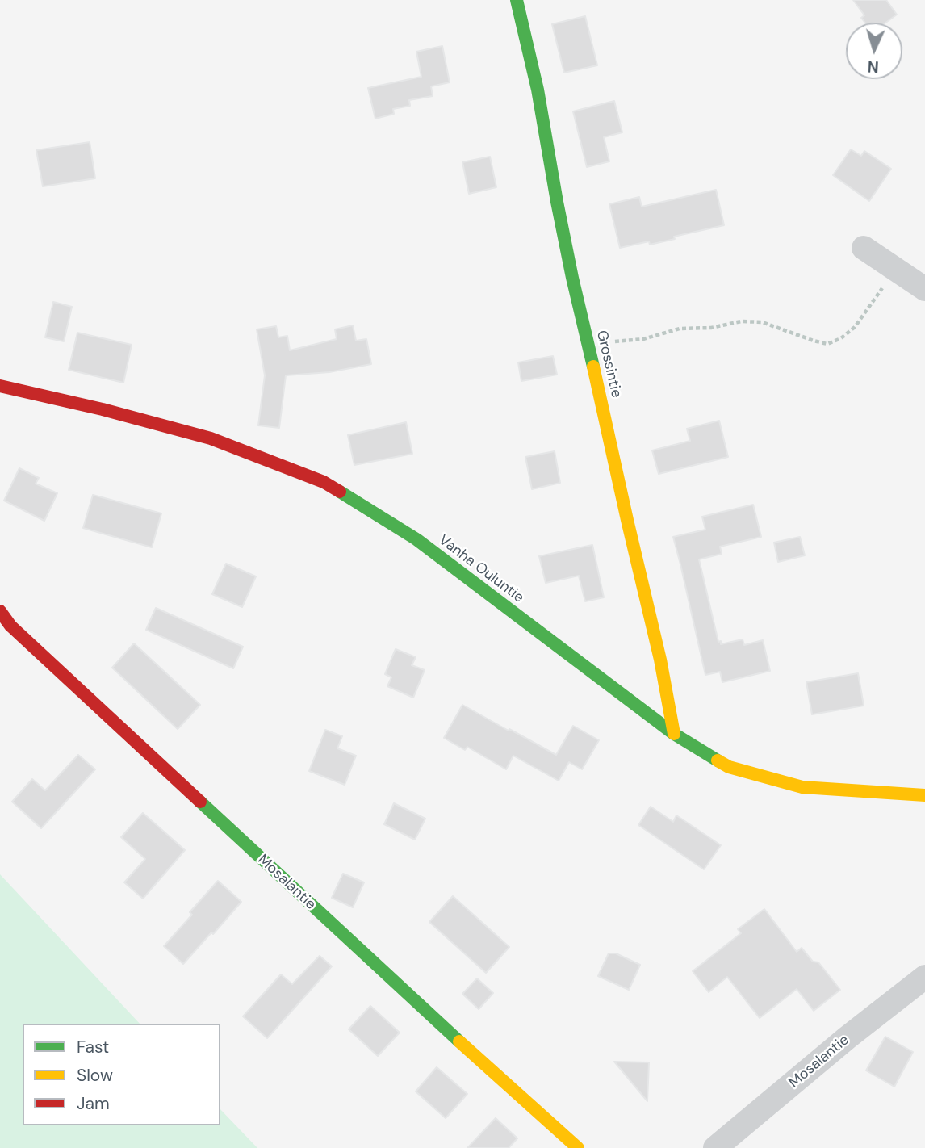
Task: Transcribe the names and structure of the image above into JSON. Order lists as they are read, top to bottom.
{
  "streets": {
    "street": ["Grossintie", "Vanha Ouluntie", "Mosalantie"]
  },
  "crossings": [
    ["Grossintie", "Vanha Ouluntie"]
  ],
  "legend": ["Fast", "Slow", "Jam"],
  "north": "bottom"
}
